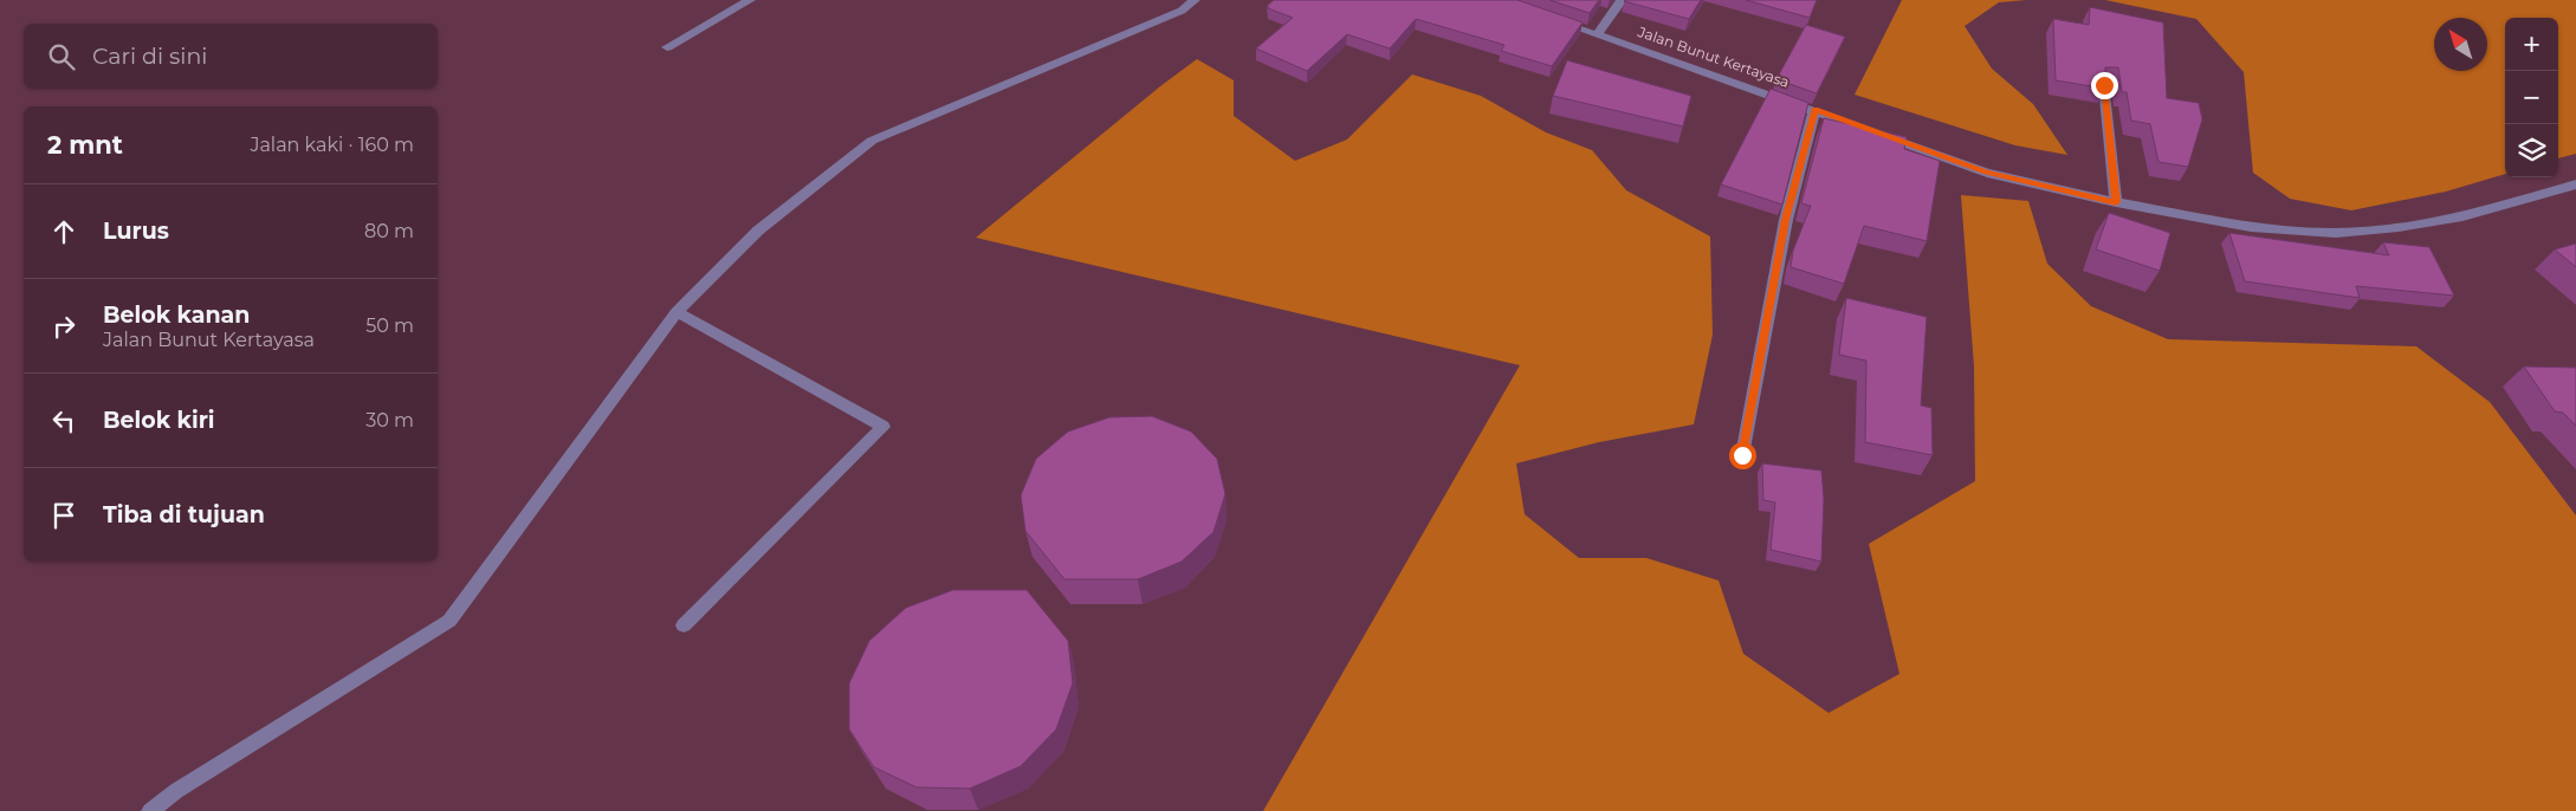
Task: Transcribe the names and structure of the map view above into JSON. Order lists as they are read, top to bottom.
{
  "streets": {
    "street": ["Jalan Bunut Kertayasa"]
  },
  "north": "top left",
  "page": {
    "map_buttons": ["+", "−"],
    "search": "Cari di sini",
    "heading": ["2 mnt", "Jalan kaki · 160 m"],
    "list": [
      ["Lurus", "80 m"],
      ["Belok kanan", "Jalan Bunut Kertayasa", "50 m"],
      ["Belok kiri", "30 m"],
      "Tiba di tujuan"
    ]
  }
}
